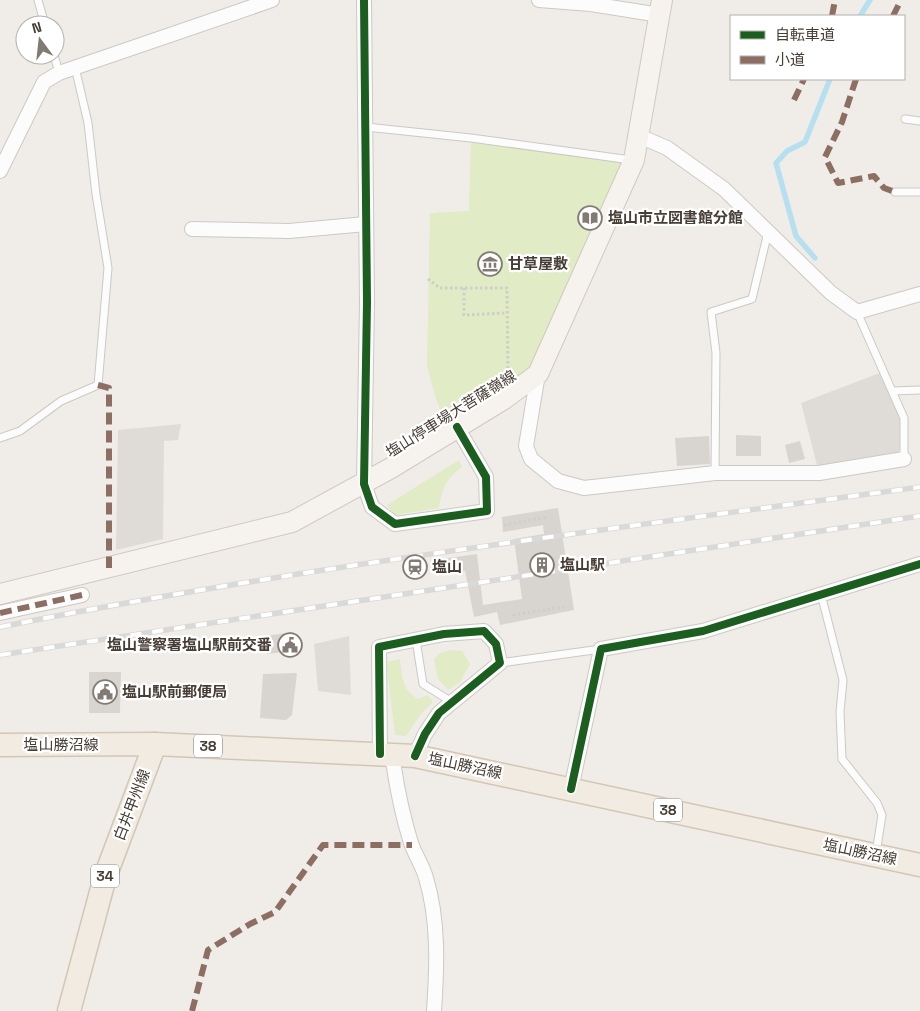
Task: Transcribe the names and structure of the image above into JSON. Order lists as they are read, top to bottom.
{
  "streets": {
    "main road": [
      "塩山停車場大菩薩嶺線",
      "塩山勝沼線",
      "38",
      "白井甲州線",
      "34"
    ]
  },
  "crossings": [
    ["塩山勝沼線", "白井甲州線"]
  ],
  "places": {
    "library": ["塩山市立図書館分館"],
    "museum": ["甘草屋敷"],
    "building": ["塩山駅"],
    "station": ["塩山"],
    "public building": ["塩山警察署塩山駅前交番", "塩山駅前郵便局"]
  },
  "legend": ["自転車道", "小道"],
  "north": "top"
}
